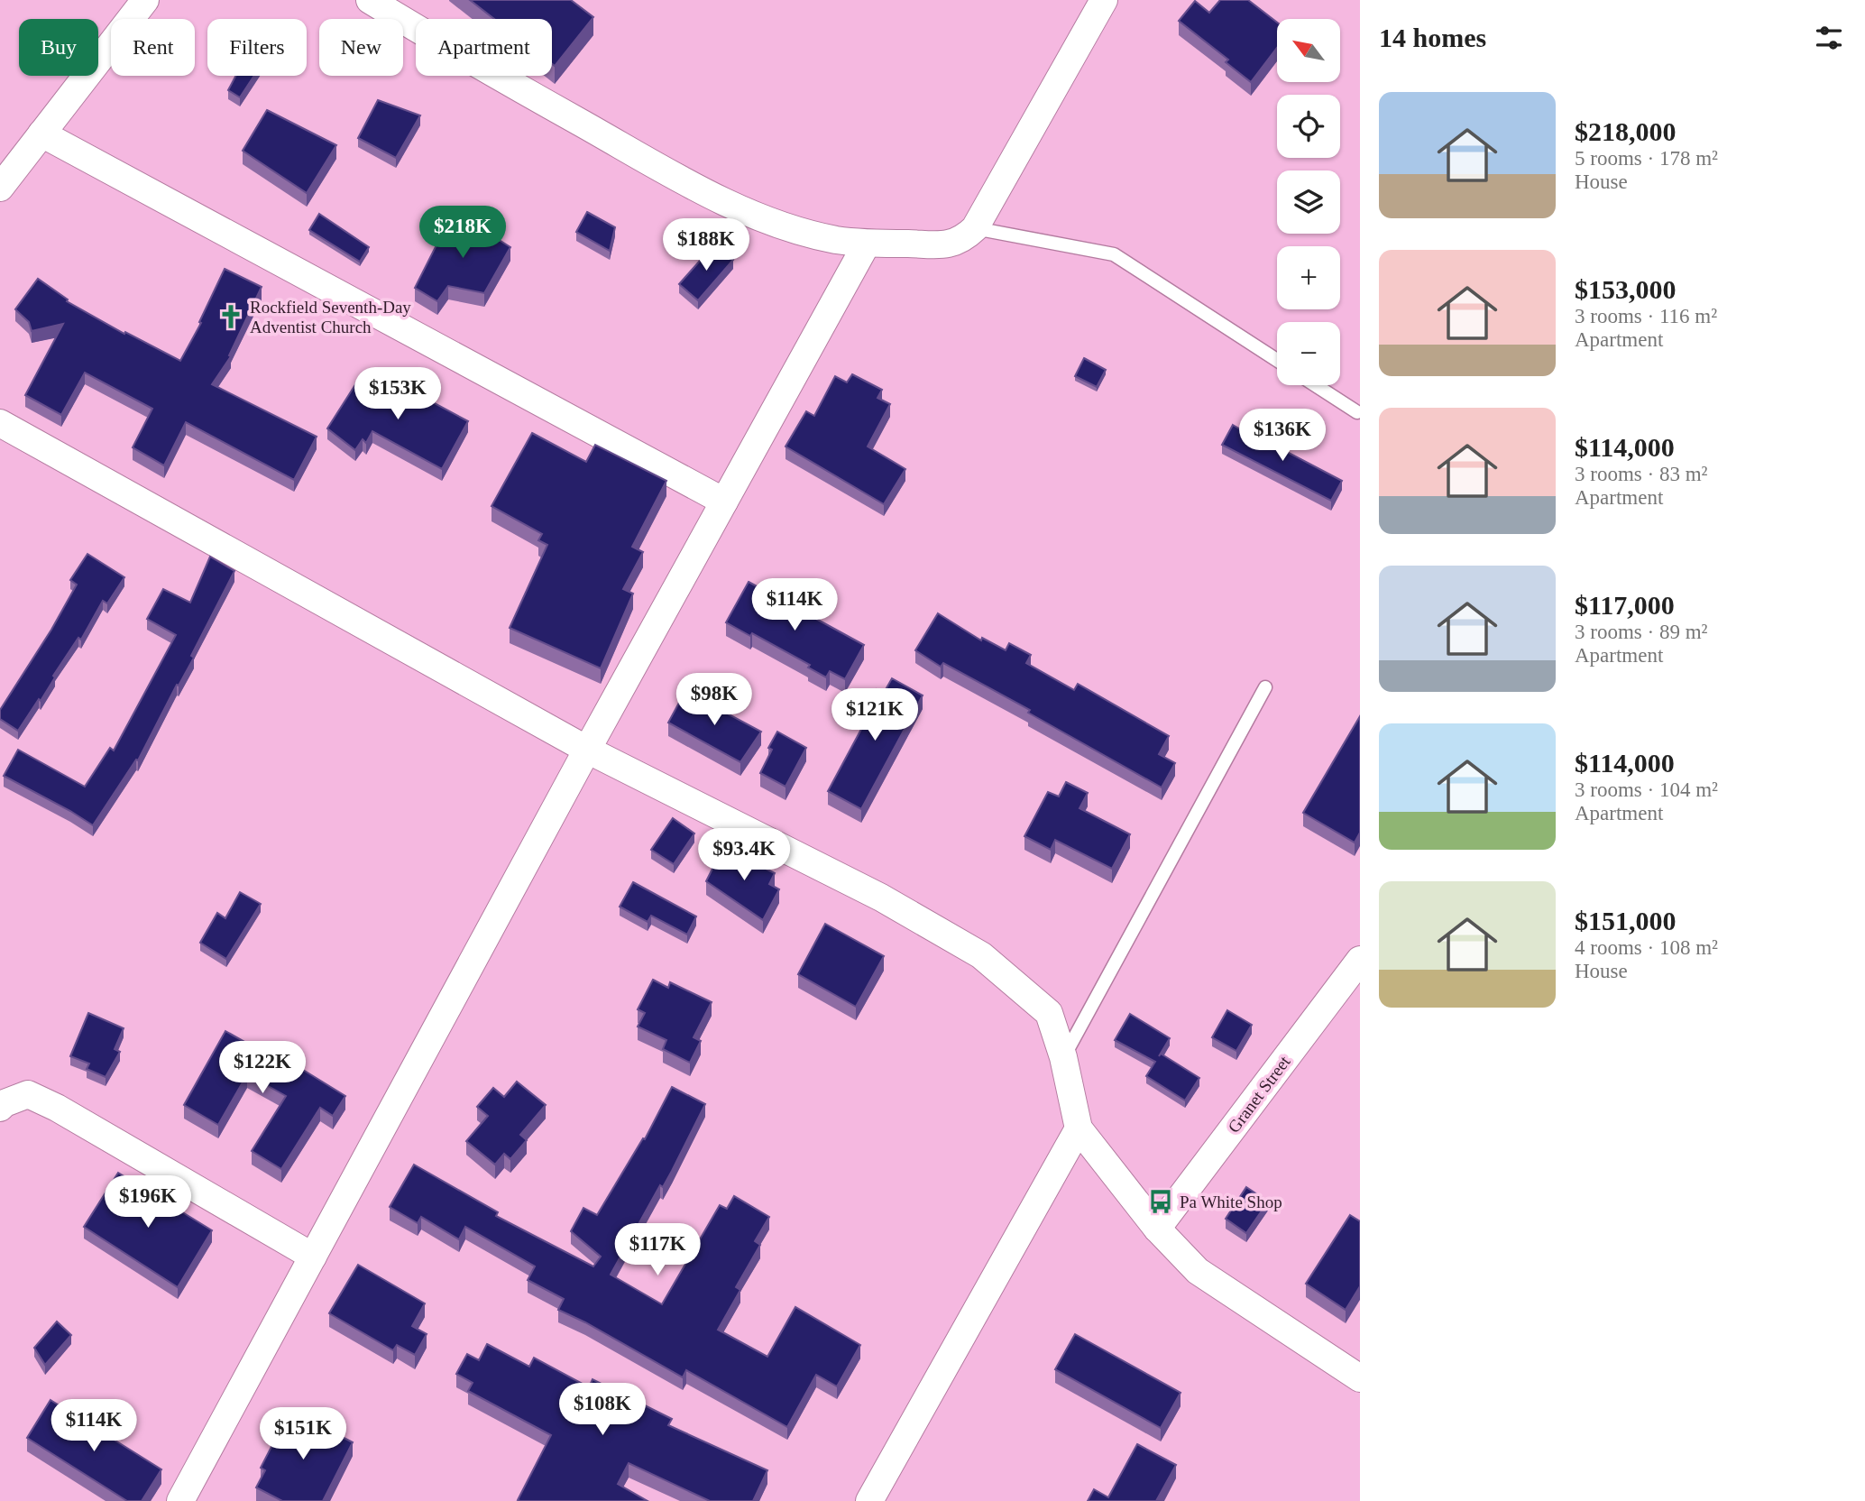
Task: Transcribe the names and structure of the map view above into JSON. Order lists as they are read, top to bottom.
{
  "streets": {
    "street": ["Granet Street"]
  },
  "places": {
    "church": ["Rockfield Seventh-Day Adventist Church"],
    "bus stop": ["Pa White Shop"]
  },
  "north": "top left",
  "page": {
    "heading": "14 homes",
    "map_buttons": ["+", "−"],
    "chip": [
      "Buy",
      "Rent",
      "Filters",
      "New",
      "Apartment"
    ],
    "list": [
      {
        "name": "$218,000",
        "note": "5 rooms · 178 m² · House"
      },
      {
        "name": "$153,000",
        "note": "3 rooms · 116 m² · Apartment"
      },
      {
        "name": "$114,000",
        "note": "3 rooms · 83 m² · Apartment"
      },
      {
        "name": "$117,000",
        "note": "3 rooms · 89 m² · Apartment"
      },
      {
        "name": "$114,000",
        "note": "3 rooms · 104 m² · Apartment"
      },
      {
        "name": "$151,000",
        "note": "4 rooms · 108 m² · House"
      }
    ],
    "price": [
      "$218K",
      "$188K",
      "$153K",
      "$136K",
      "$114K",
      "$98K",
      "$121K",
      "$93.4K",
      "$122K",
      "$196K",
      "$117K",
      "$108K",
      "$114K",
      "$151K"
    ]
  }
}
